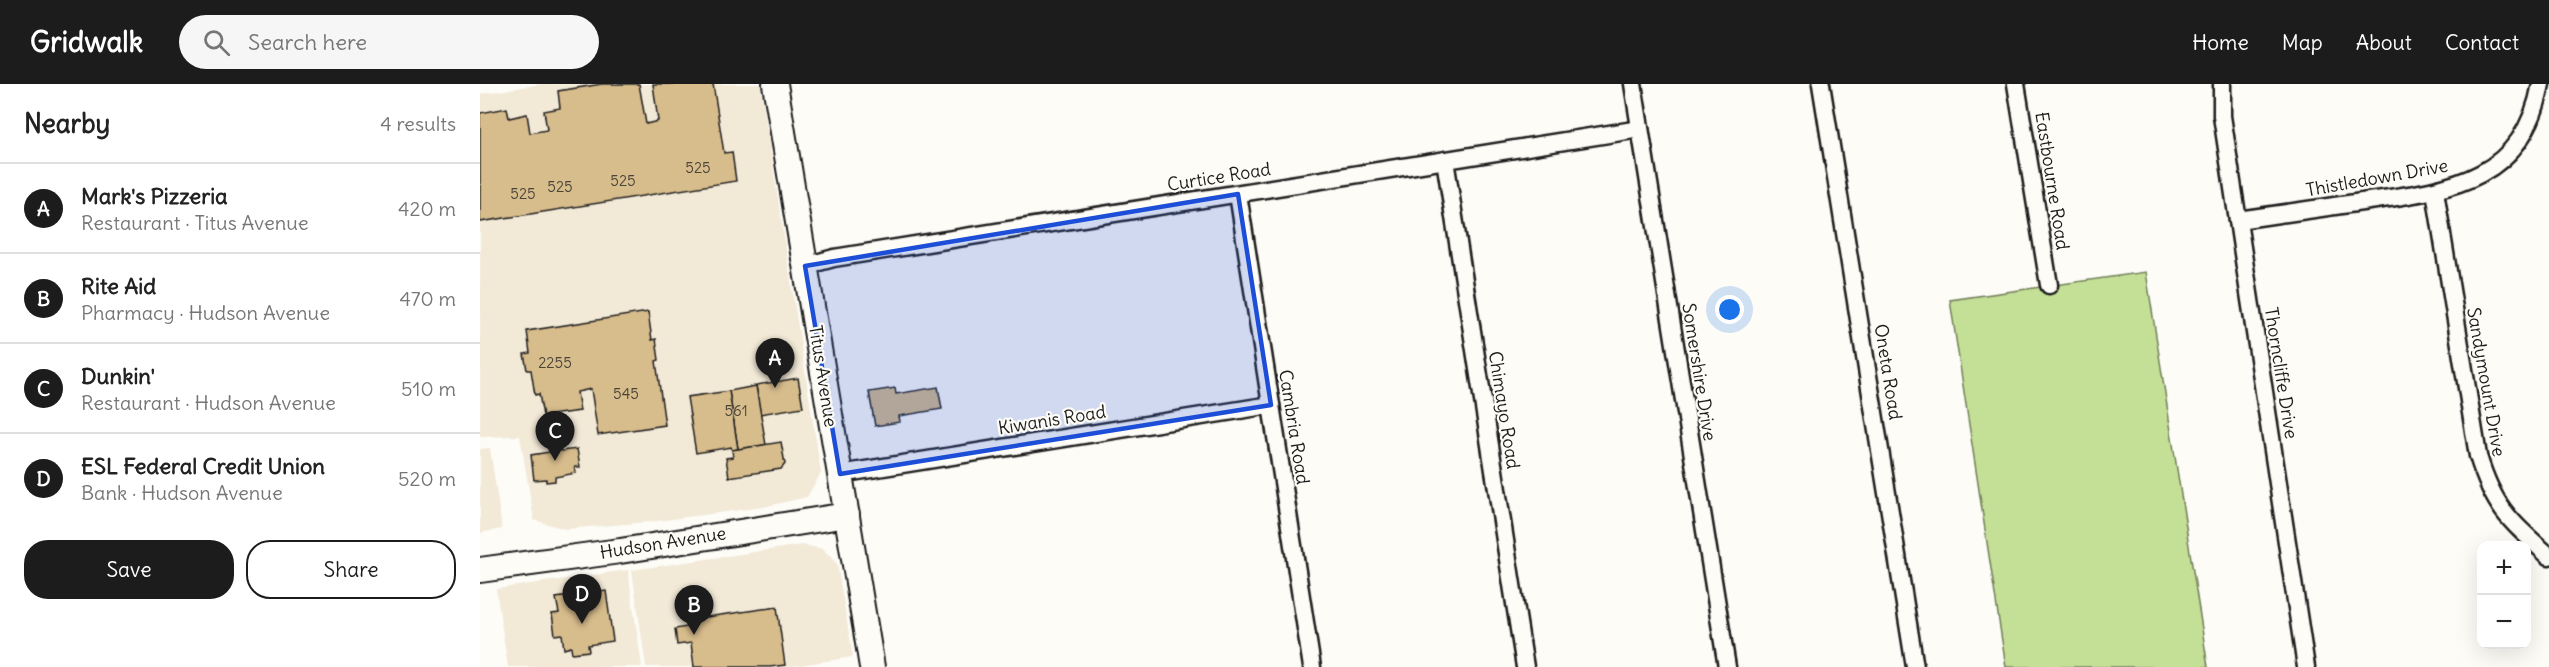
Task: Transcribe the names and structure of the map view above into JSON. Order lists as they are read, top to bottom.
{
  "streets": {
    "main road": ["Titus Avenue", "Hudson Avenue"],
    "street": [
      "Curtice Road",
      "Thistledown Drive",
      "Eastbourne Road",
      "Somershire Drive",
      "Oneta Road",
      "Thorncliffe Drive",
      "Sandymount Drive",
      "Chimayo Road",
      "Kiwanis Road",
      "Cambria Road"
    ]
  },
  "crossings": [
    ["Curtice Road", "Somershire Drive"],
    ["Curtice Road", "Titus Avenue"],
    ["Curtice Road", "Chimayo Road"],
    ["Curtice Road", "Cambria Road"],
    ["Thistledown Drive", "Thorncliffe Drive"],
    ["Thistledown Drive", "Sandymount Drive"],
    ["Titus Avenue", "Kiwanis Road"],
    ["Titus Avenue", "Hudson Avenue"],
    ["Kiwanis Road", "Cambria Road"]
  ],
  "house_numbers": [
    "525",
    "525",
    "525",
    "525",
    "2255",
    "545",
    "561"
  ],
  "page": {
    "header": "Gridwalk",
    "search": "Search here",
    "nav": [
      "Home",
      "Map",
      "About",
      "Contact"
    ],
    "heading": ["Nearby", "4 results"],
    "list": [
      {
        "mark": "A",
        "name": "Mark's Pizzeria",
        "note": "Restaurant · Titus Avenue",
        "value": "420 m"
      },
      {
        "mark": "B",
        "name": "Rite Aid",
        "note": "Pharmacy · Hudson Avenue",
        "value": "470 m"
      },
      {
        "mark": "C",
        "name": "Dunkin'",
        "note": "Restaurant · Hudson Avenue",
        "value": "510 m"
      },
      {
        "mark": "D",
        "name": "ESL Federal Credit Union",
        "note": "Bank · Hudson Avenue",
        "value": "520 m"
      }
    ],
    "pins": [
      "A",
      "C",
      "D",
      "B"
    ],
    "buttons": ["Save", "Share"],
    "map_buttons": ["+", "−"]
  }
}
